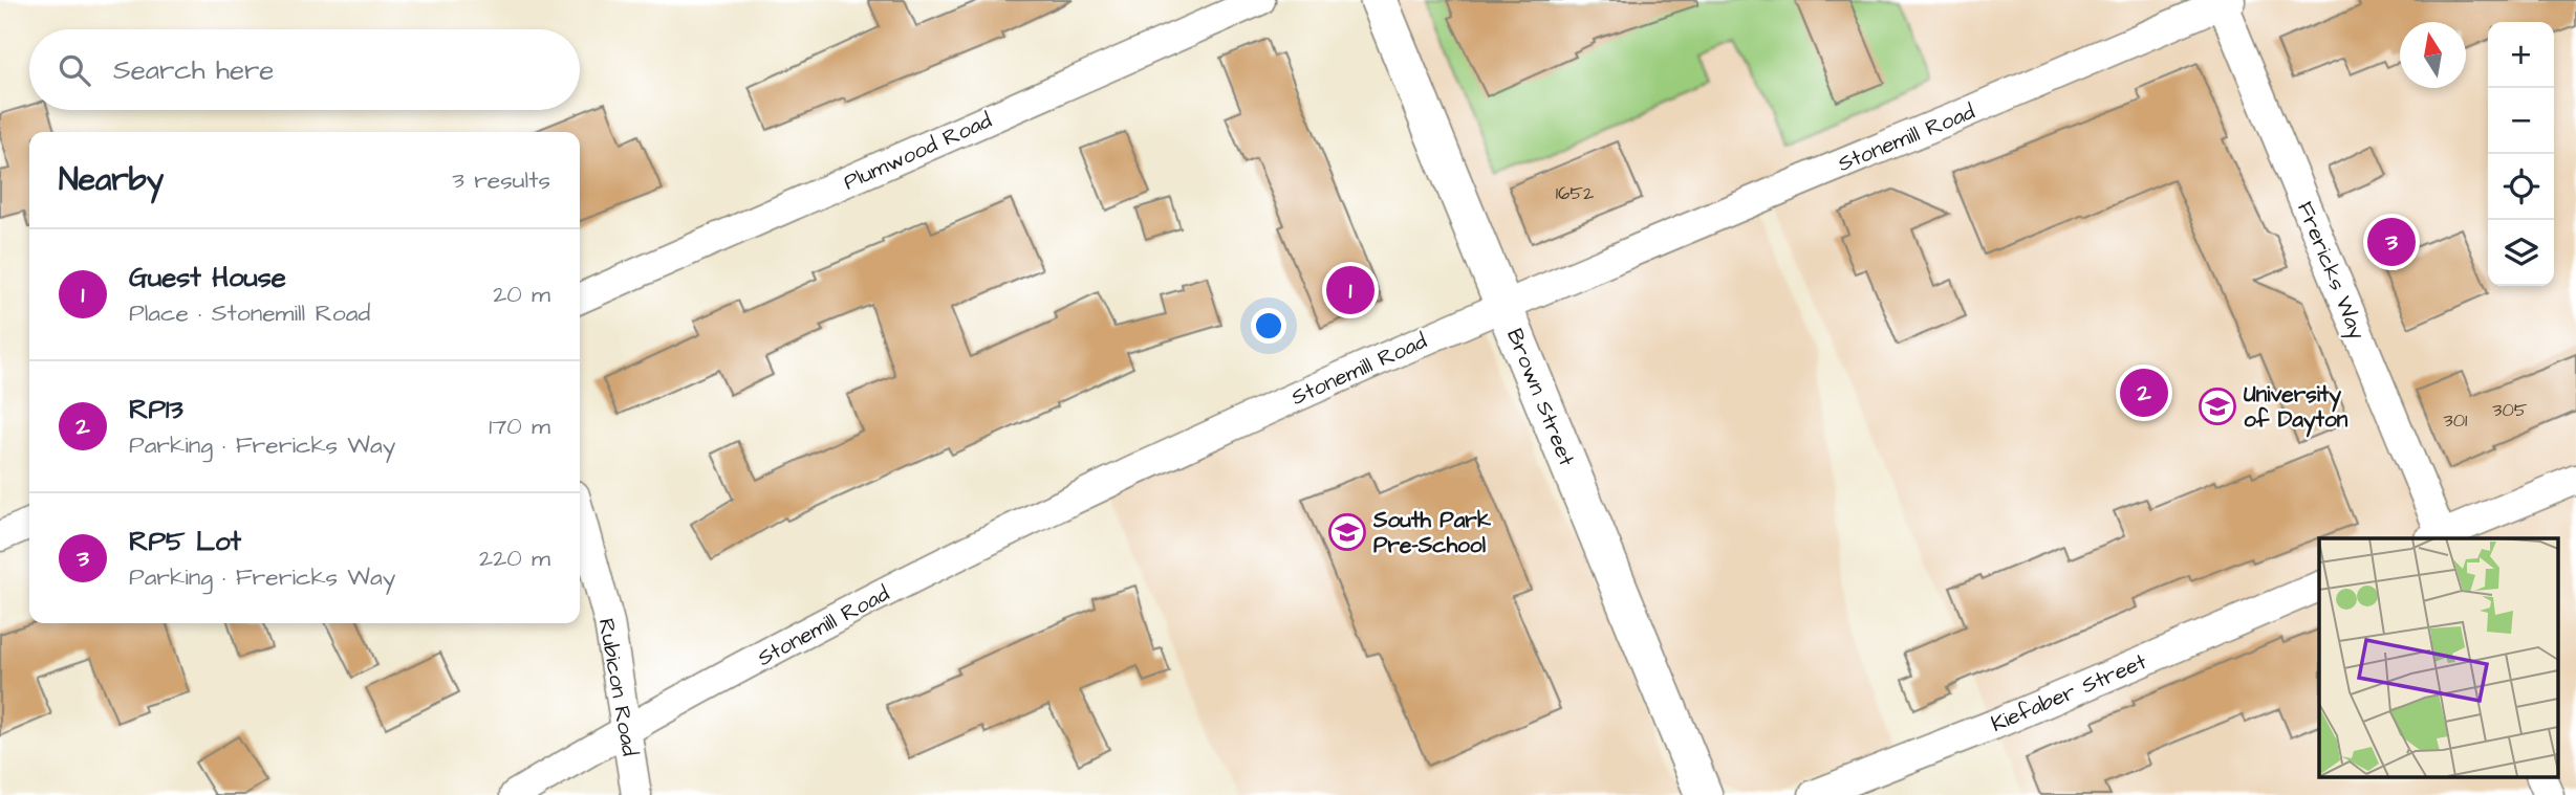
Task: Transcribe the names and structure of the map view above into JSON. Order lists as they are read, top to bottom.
{
  "streets": {
    "street": [
      "Stonemill Road",
      "Plumwood Road",
      "Frericks Way",
      "Brown Street",
      "Rubicon Road",
      "Kiefaber Street"
    ]
  },
  "crossings": [
    ["Stonemill Road", "Frericks Way"],
    ["Stonemill Road", "Brown Street"],
    ["Stonemill Road", "Rubicon Road"]
  ],
  "places": {
    "school or university": ["University of Dayton", "South Park Pre-School"]
  },
  "house_numbers": ["1652", "305", "301"],
  "north": "top",
  "page": {
    "map_buttons": ["+", "−"],
    "search": "Search here",
    "heading": ["Nearby", "3 results"],
    "pins": ["3", "1", "2"],
    "list": [
      {
        "mark": "1",
        "name": "Guest House",
        "note": "Place · Stonemill Road",
        "value": "20 m"
      },
      {
        "mark": "2",
        "name": "RP13",
        "note": "Parking · Frericks Way",
        "value": "170 m"
      },
      {
        "mark": "3",
        "name": "RP5 Lot",
        "note": "Parking · Frericks Way",
        "value": "220 m"
      }
    ]
  }
}
